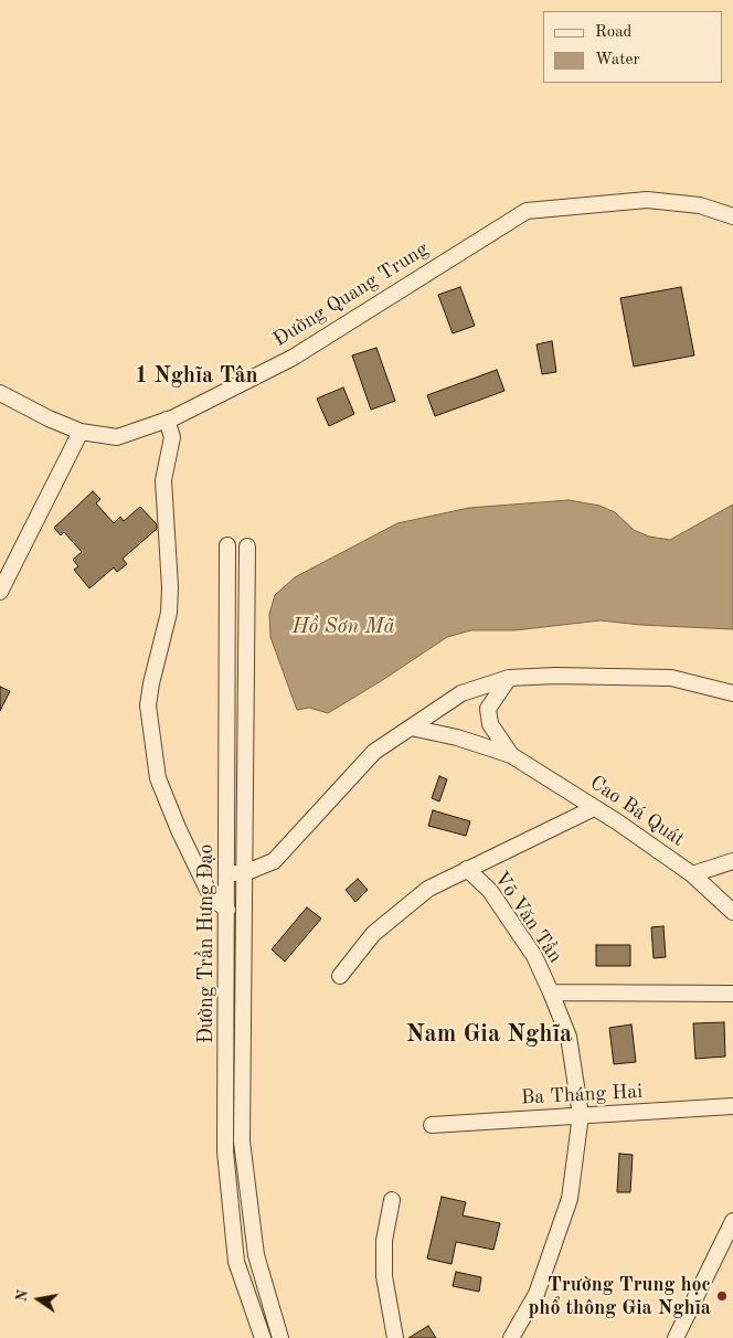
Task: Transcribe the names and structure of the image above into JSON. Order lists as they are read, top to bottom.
{
  "streets": {
    "street": [
      "Đường Quang Trung",
      "Cao Bá Quát",
      "Võ Văn Tần",
      "Đường Trần Hưng Đạo",
      "Ba Tháng Hai"
    ]
  },
  "crossings": [
    ["Võ Văn Tần", "Ba Tháng Hai"]
  ],
  "districts": ["1 Nghĩa Tân", "Nam Gia Nghĩa"],
  "water": ["Hồ Sơn Mã"],
  "places": ["Trường Trung học phổ thông Gia Nghĩa"],
  "legend": ["Road", "Water"],
  "north": "left"
}
